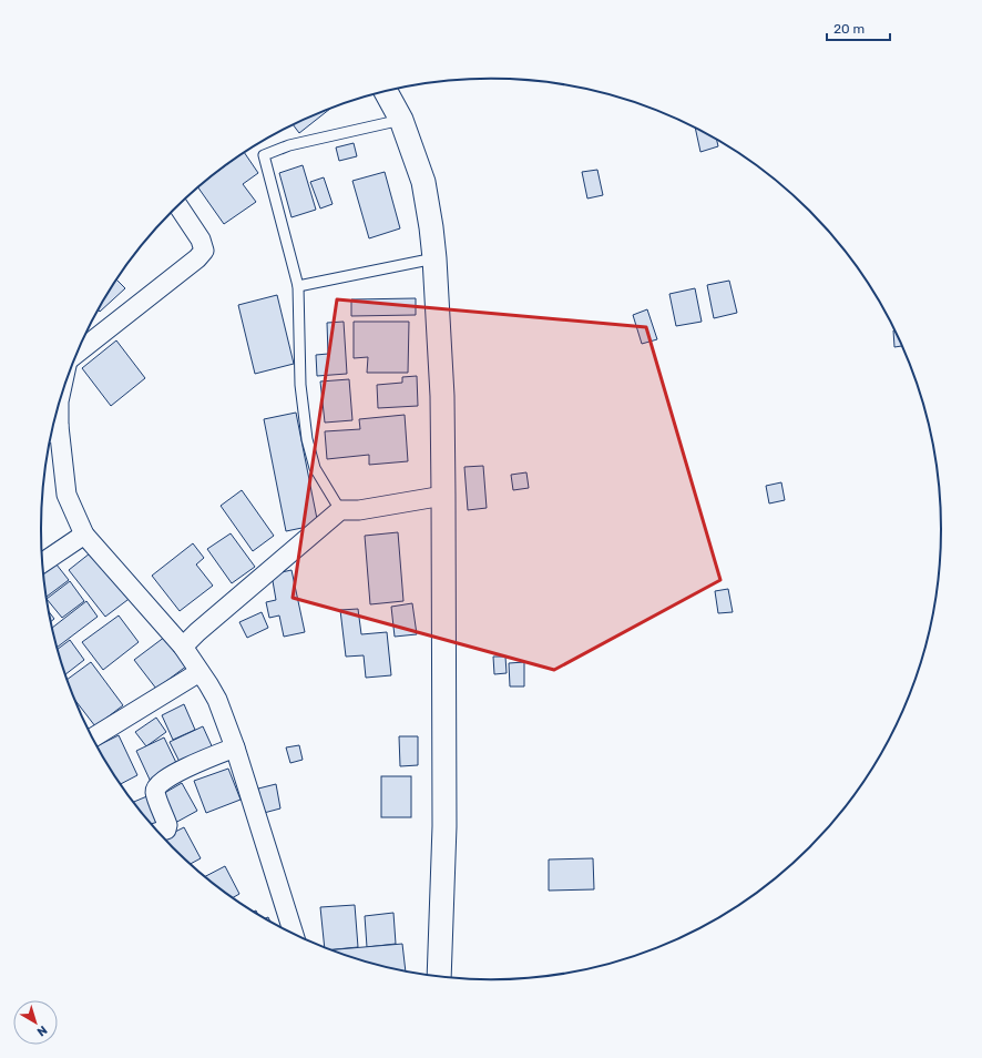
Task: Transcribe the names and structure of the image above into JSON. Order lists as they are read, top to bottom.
{
  "scale_bar": "20 m",
  "north": "bottom right"
}
